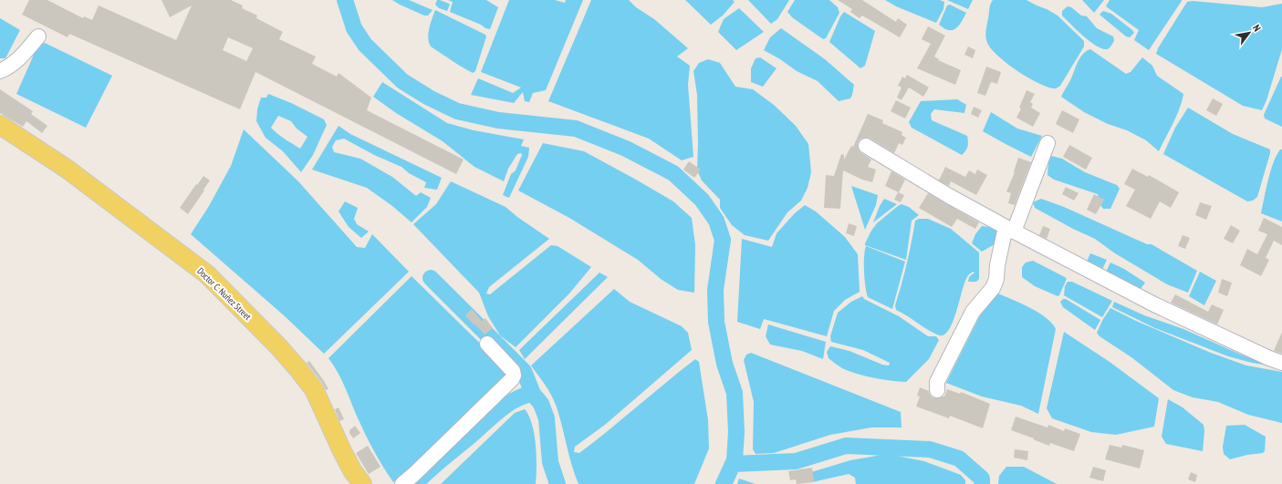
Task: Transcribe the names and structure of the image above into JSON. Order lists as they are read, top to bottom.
{
  "streets": {
    "main road": ["Doctor C. Nuñez Street"]
  },
  "north": "top right"
}
